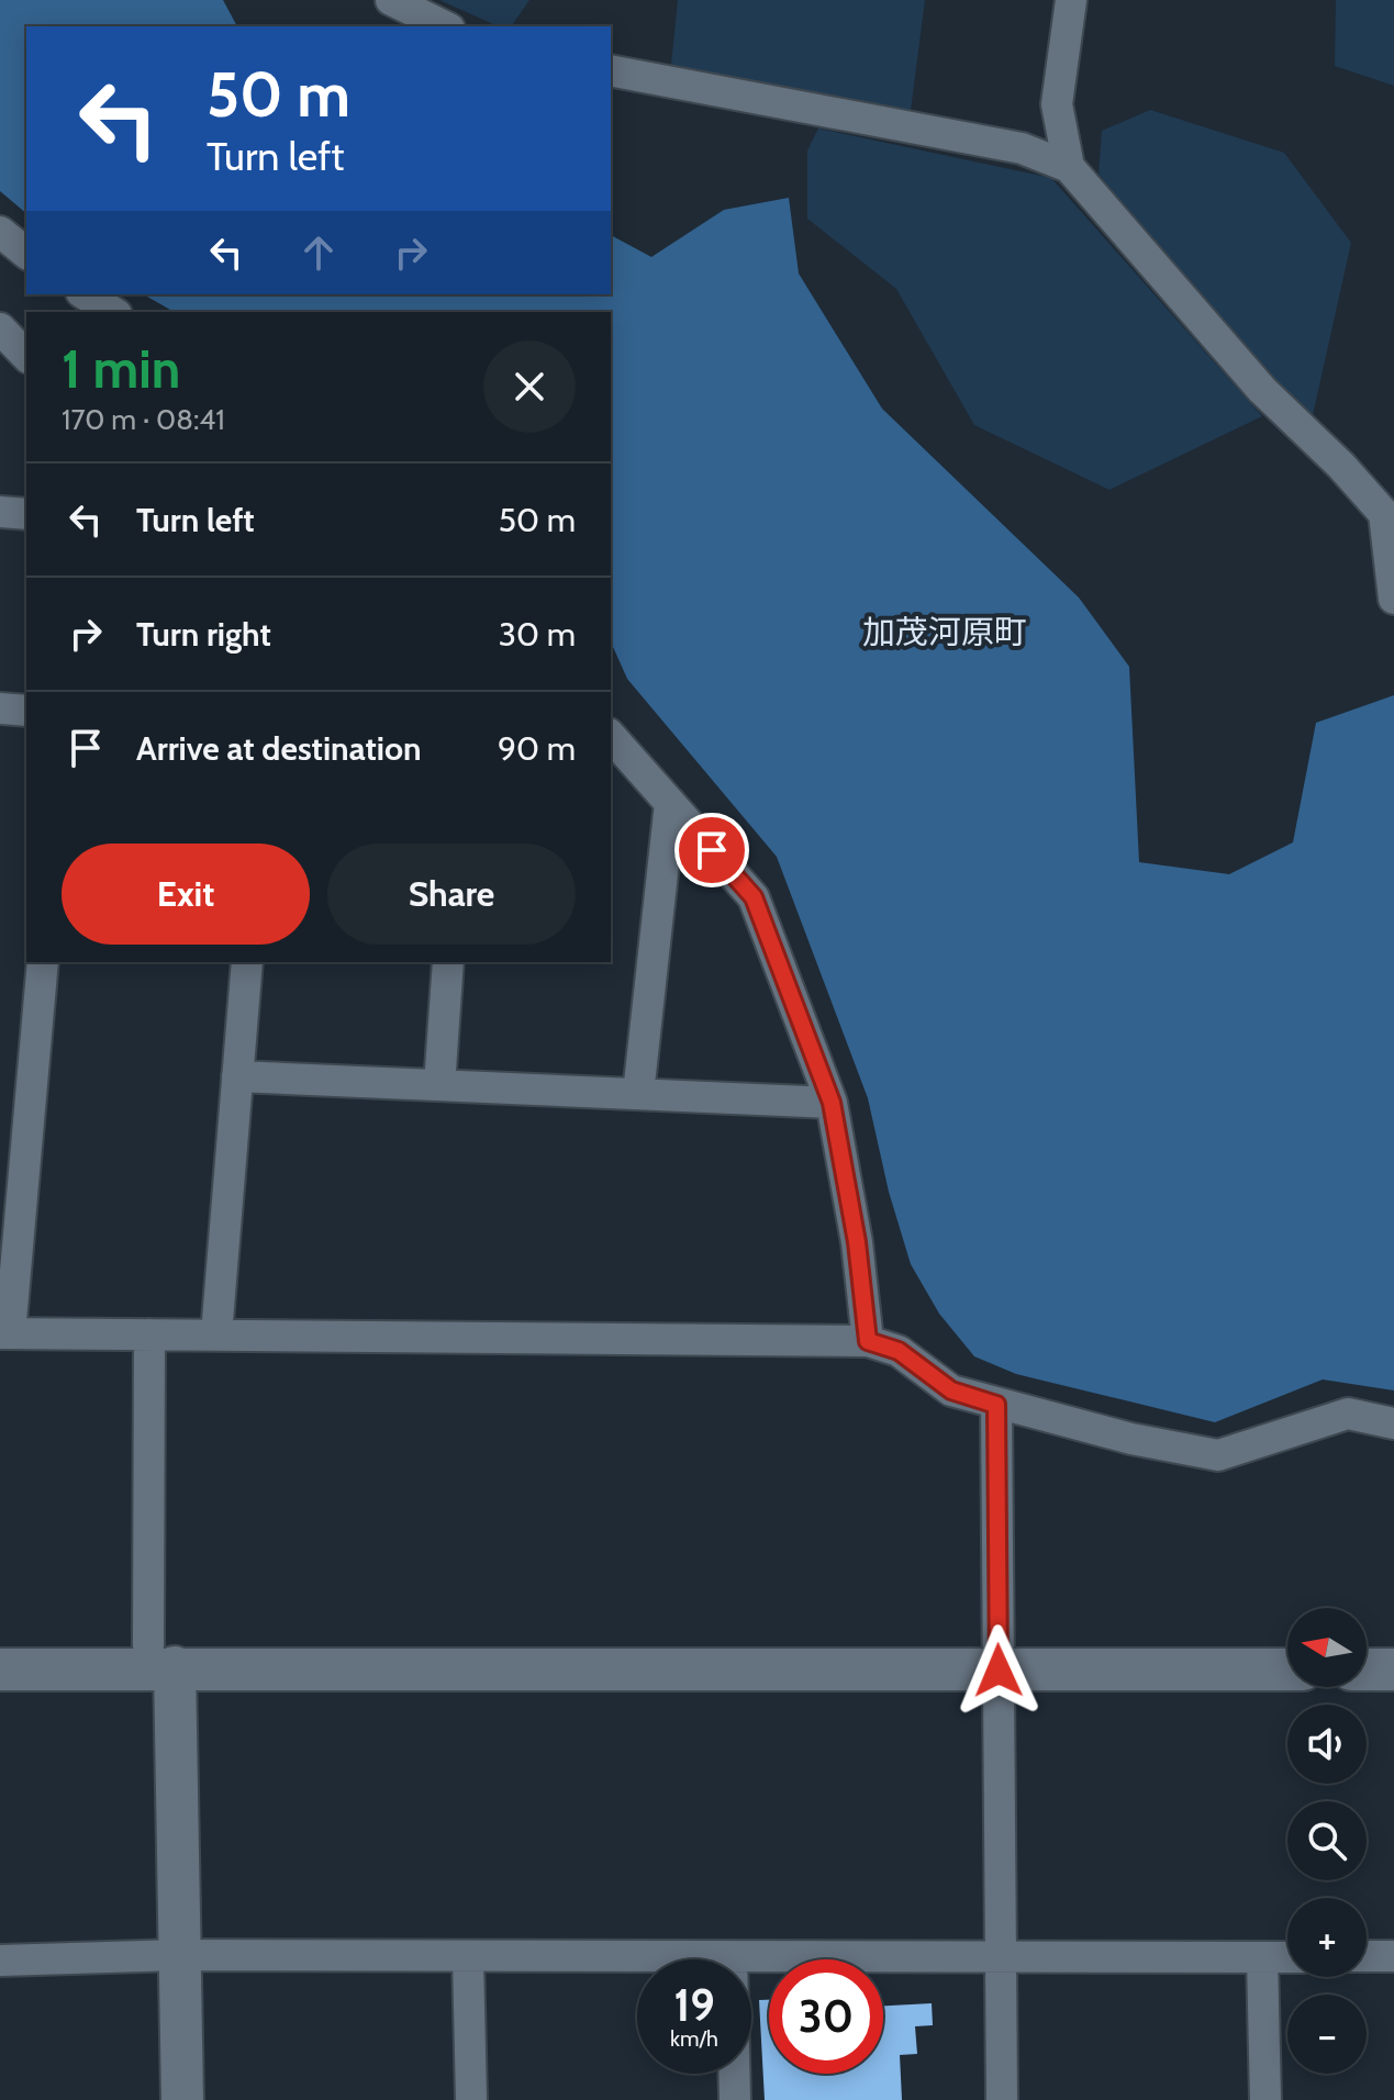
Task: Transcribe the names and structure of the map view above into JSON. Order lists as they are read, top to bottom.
{
  "districts": ["加茂河原町"],
  "north": "left",
  "page": {
    "turn": ["50 m", "Turn left"],
    "heading": ["1 min", "170 m · 08:41"],
    "list": [
      {
        "name": "Turn left",
        "value": "50 m"
      },
      {
        "name": "Turn right",
        "value": "30 m"
      },
      {
        "name": "Arrive at destination",
        "value": "90 m"
      }
    ],
    "buttons": ["Exit", "Share"],
    "map_buttons": ["+", "−"],
    "speed": "19 km/h",
    "limit": "30"
  }
}
